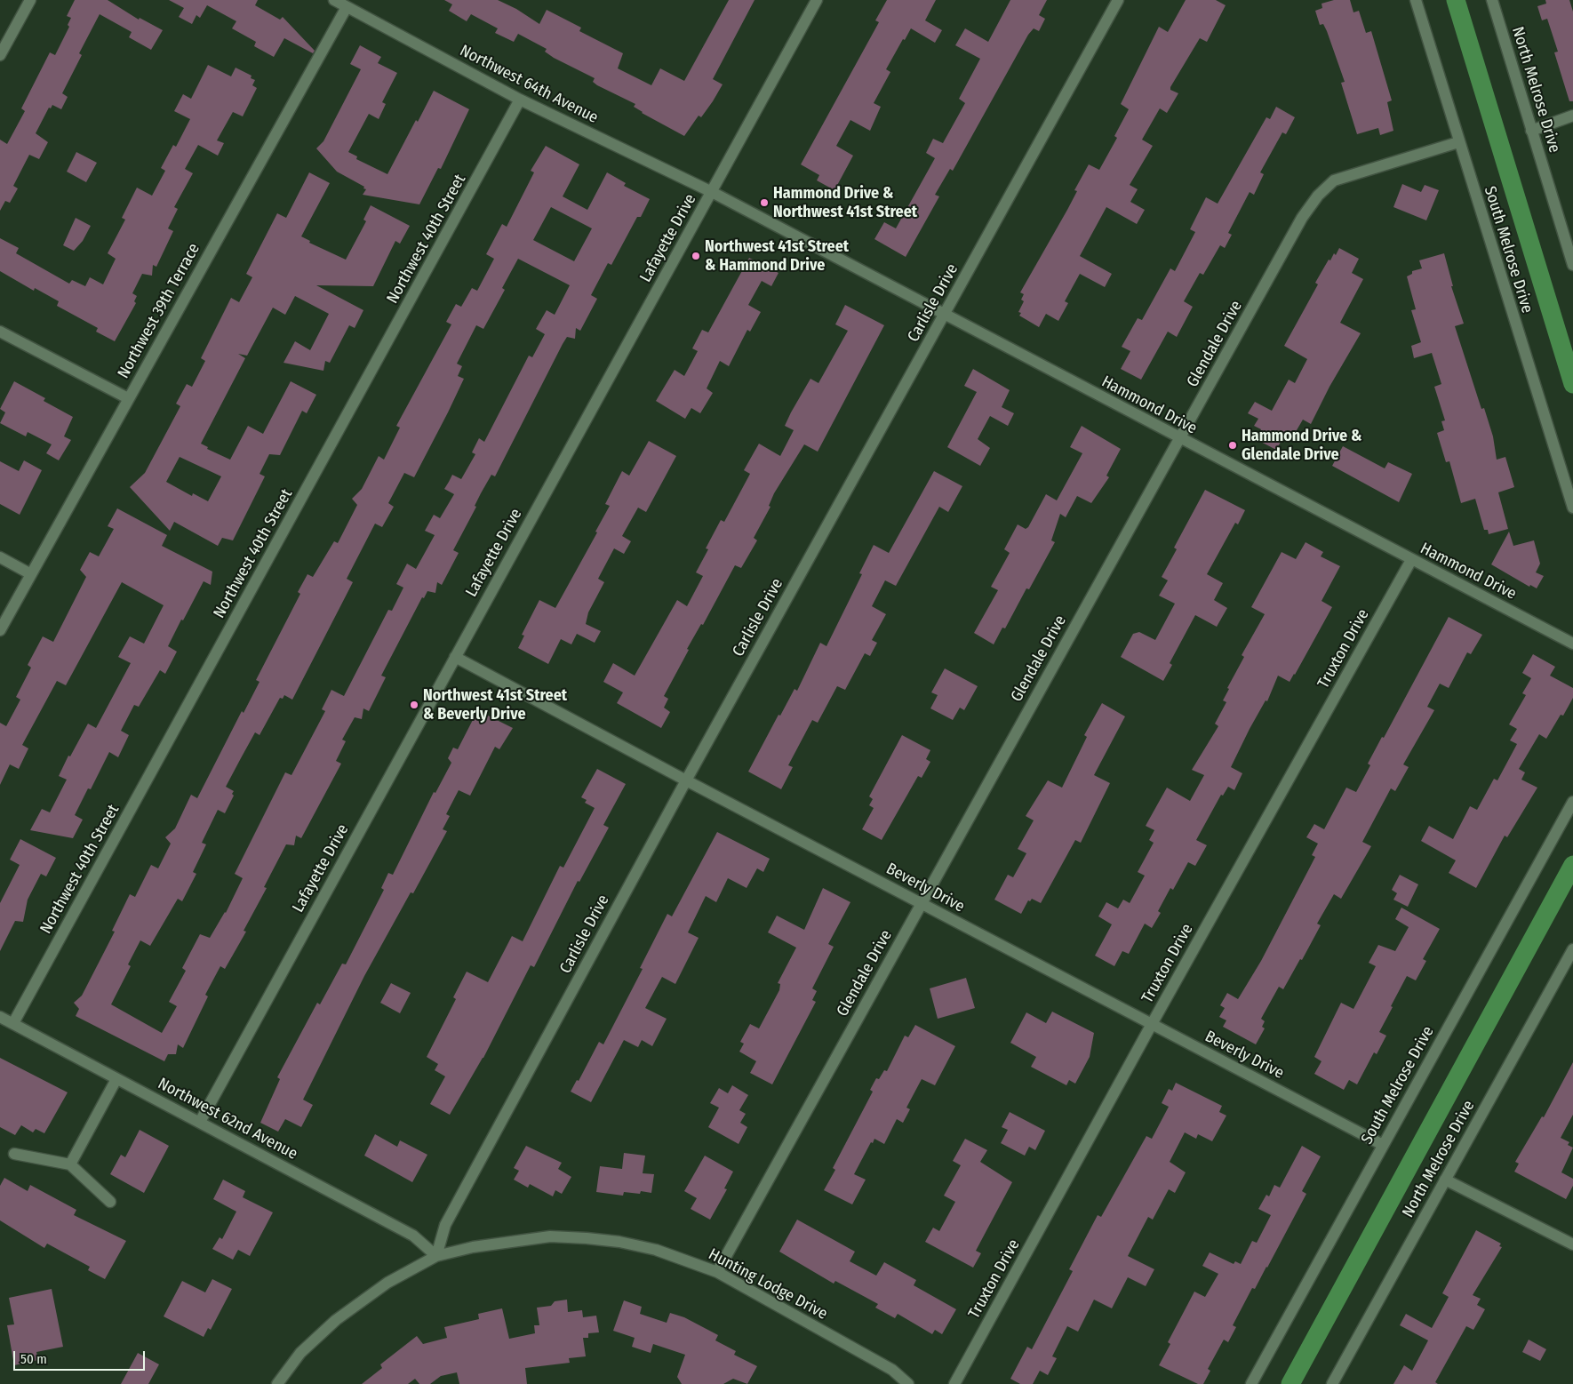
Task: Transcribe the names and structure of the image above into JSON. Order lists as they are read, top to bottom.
{
  "streets": {
    "street": [
      "Northwest 64th Avenue",
      "North Melrose Drive",
      "Lafayette Drive",
      "Northwest 40th Street",
      "South Melrose Drive",
      "Carlisle Drive",
      "Northwest 39th Terrace",
      "Glendale Drive",
      "Hammond Drive",
      "Truxton Drive",
      "Beverly Drive",
      "Northwest 62nd Avenue",
      "Hunting Lodge Drive"
    ]
  },
  "crossings": [
    ["Northwest 64th Avenue", "Lafayette Drive"],
    ["Northwest 64th Avenue", "Northwest 40th Street"],
    ["Northwest 64th Avenue", "Northwest 39th Terrace"],
    ["Northwest 64th Avenue", "Hammond Drive"],
    ["Lafayette Drive", "Hammond Drive"],
    ["Lafayette Drive", "Beverly Drive"],
    ["Lafayette Drive", "Northwest 62nd Avenue"],
    ["Northwest 40th Street", "Northwest 62nd Avenue"],
    ["South Melrose Drive", "Glendale Drive"],
    ["South Melrose Drive", "Beverly Drive"],
    ["Carlisle Drive", "Hammond Drive"],
    ["Carlisle Drive", "Beverly Drive"],
    ["Carlisle Drive", "Northwest 62nd Avenue"],
    ["Carlisle Drive", "Hunting Lodge Drive"],
    ["Glendale Drive", "Hammond Drive"],
    ["Glendale Drive", "Beverly Drive"],
    ["Glendale Drive", "Hunting Lodge Drive"],
    ["Hammond Drive", "Truxton Drive"],
    ["Truxton Drive", "Beverly Drive"],
    ["Northwest 62nd Avenue", "Hunting Lodge Drive"]
  ],
  "places": [
    "Hammond Drive & Northwest 41st Street",
    "Northwest 41st Street & Hammond Drive",
    "Hammond Drive & Glendale Drive",
    "Northwest 41st Street & Beverly Drive"
  ],
  "scale_bar": "50 m"
}
